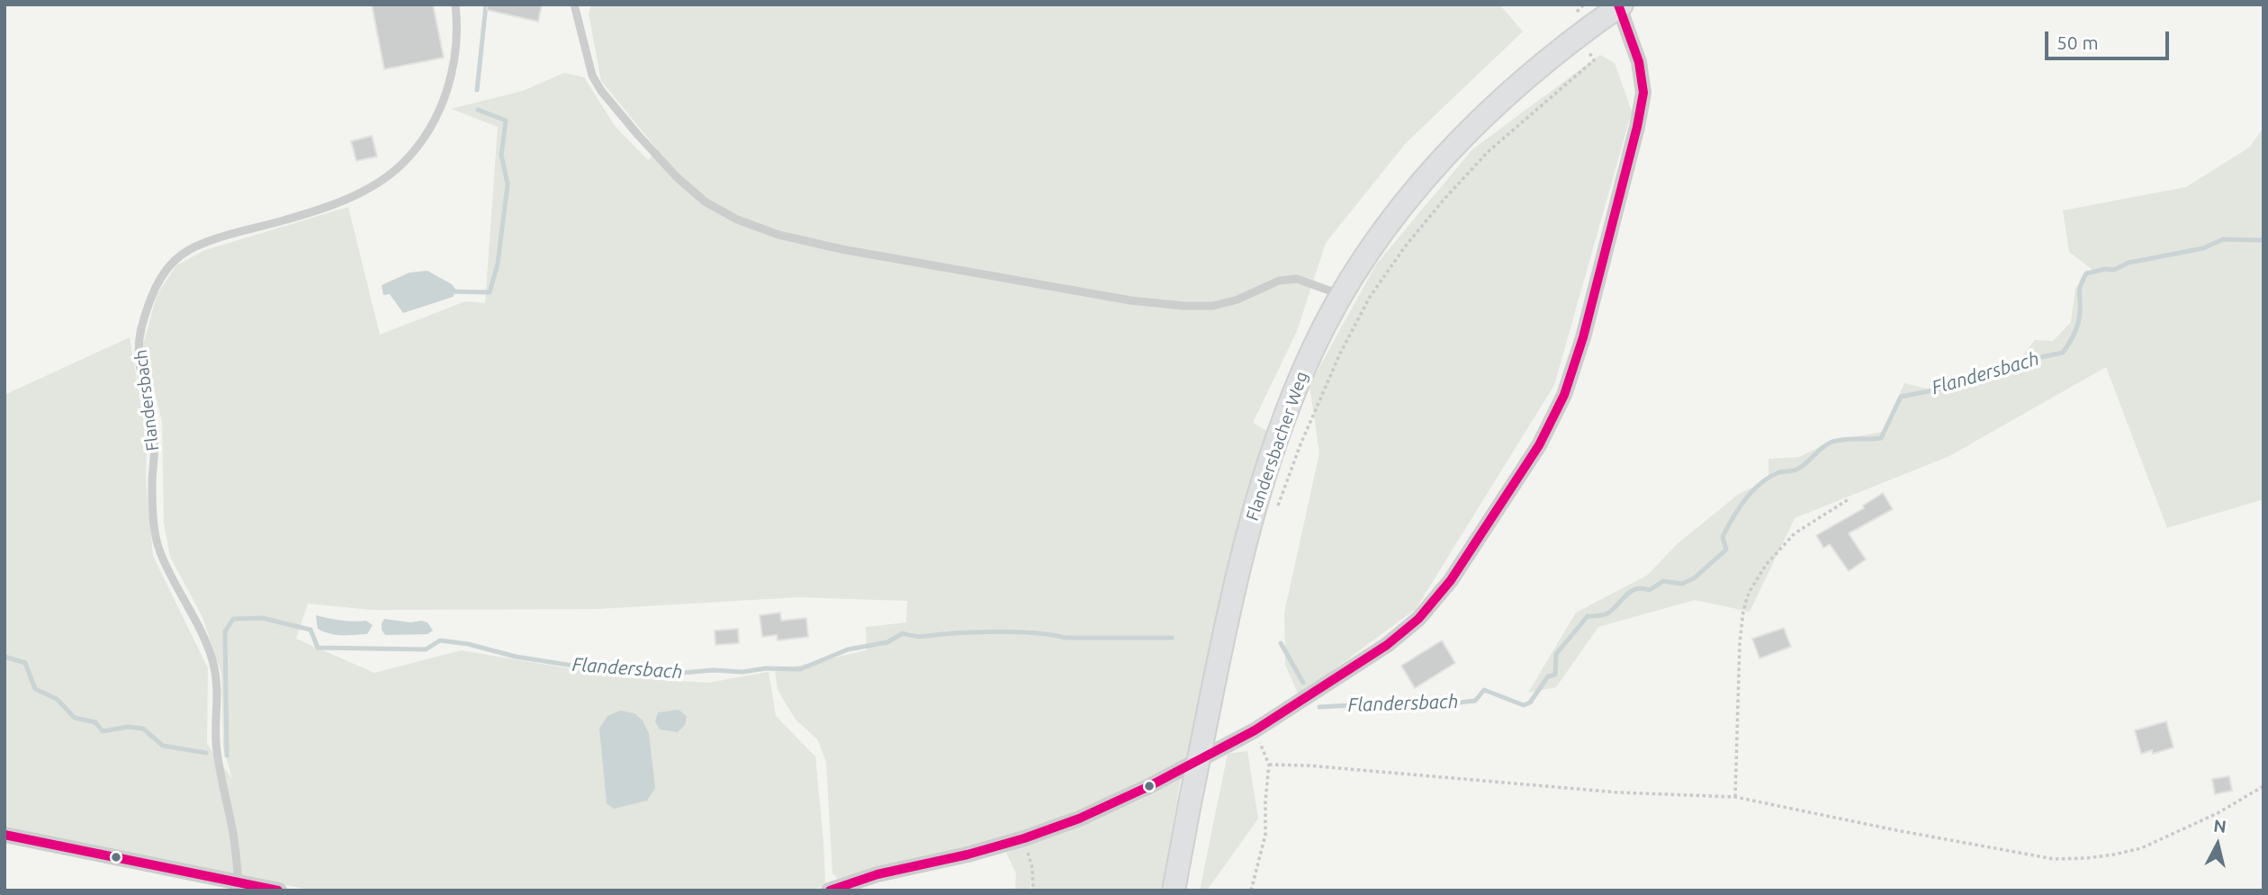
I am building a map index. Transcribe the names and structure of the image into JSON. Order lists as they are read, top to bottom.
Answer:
{
  "streets": {
    "main road": ["Flandersbacher Weg"],
    "lane": ["Flandersbach"]
  },
  "water": ["Flandersbach"],
  "scale_bar": "50 m",
  "north": "top"
}
